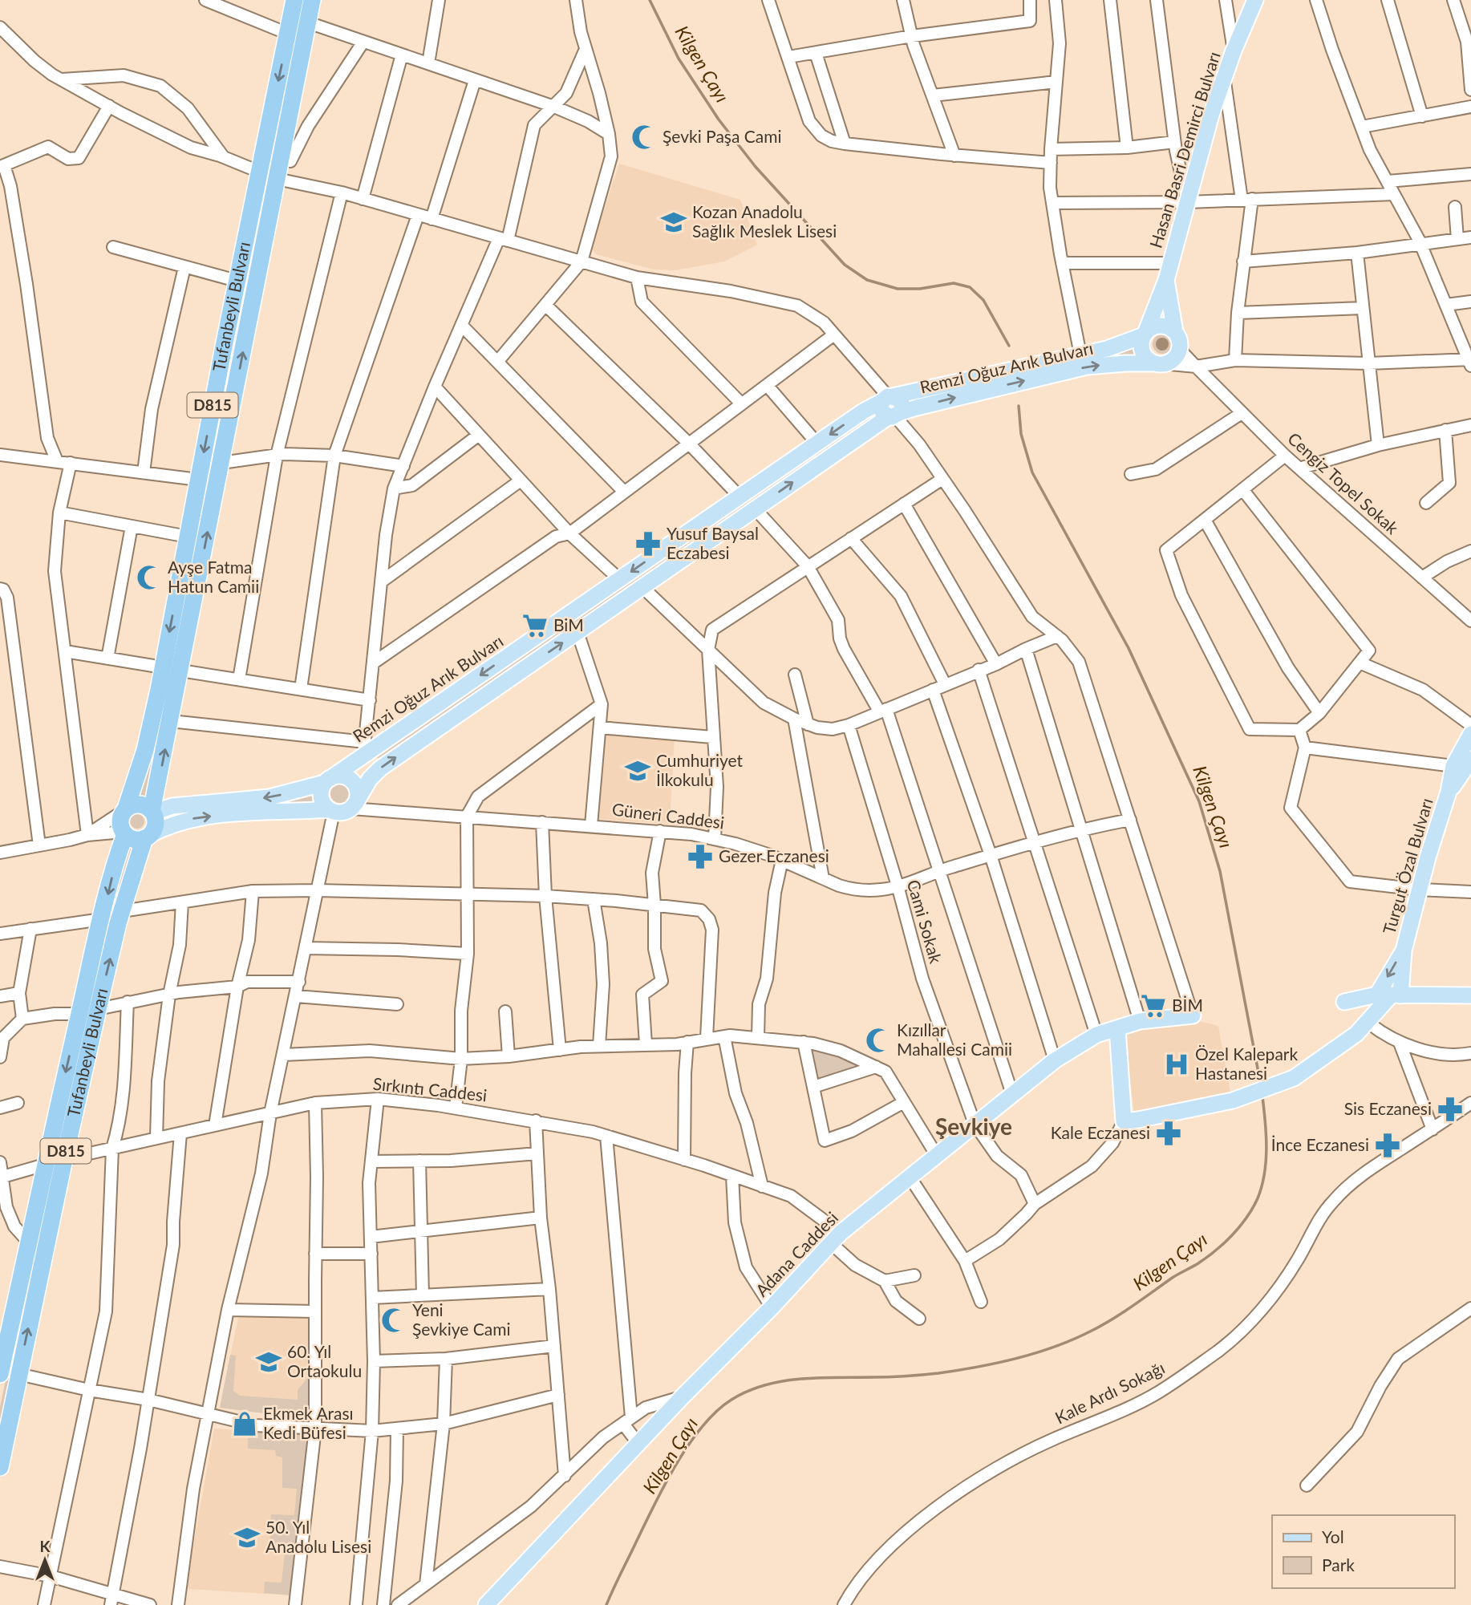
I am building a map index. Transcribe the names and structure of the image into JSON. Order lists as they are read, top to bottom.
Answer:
{
  "streets": {
    "highway": ["Tufanbeyli Bulvarı", "D815"],
    "main road": [
      "Hasan Basri Demirci Bulvarı",
      "Remzi Oğuz Arık Bulvarı",
      "Güneri Caddesi",
      "Turgut Özal Bulvarı",
      "Adana Caddesi"
    ],
    "street": [
      "Cengiz Topel Sokak",
      "Cami Sokak",
      "Sırkıntı Caddesi",
      "Kale Ardı Sokağı"
    ]
  },
  "crossings": [
    ["Hasan Basri Demirci Bulvarı", "Remzi Oğuz Arık Bulvarı"],
    ["Hasan Basri Demirci Bulvarı", "Cengiz Topel Sokak"],
    ["Tufanbeyli Bulvarı", "Güneri Caddesi"],
    ["Tufanbeyli Bulvarı", "Sırkıntı Caddesi"],
    ["Remzi Oğuz Arık Bulvarı", "Cengiz Topel Sokak"],
    ["Remzi Oğuz Arık Bulvarı", "Güneri Caddesi"],
    ["Güneri Caddesi", "Cami Sokak"],
    ["Cami Sokak", "Adana Caddesi"],
    ["Sırkıntı Caddesi", "Adana Caddesi"]
  ],
  "districts": ["Şevkiye"],
  "water": ["Kilgen Çayı"],
  "places": {
    "mosque": [
      "Şevki Paşa Cami",
      "Ayşe Fatma Hatun Camii",
      "Kızıllar Mahallesi Camii",
      "Yeni Şevkiye Cami"
    ],
    "school or university": [
      "Kozan Anadolu Sağlık Meslek Lisesi",
      "Cumhuriyet İlkokulu",
      "60. Yıl Ortaokulu",
      "50. Yıl Anadolu Lisesi"
    ],
    "pharmacy": [
      "Yusuf Baysal Eczabesi",
      "Gezer Eczanesi",
      "Sis Eczanesi",
      "Kale Eczanesi",
      "İnce Eczanesi"
    ],
    "supermarket": ["BiM", "BİM"],
    "hospital": ["Özel Kalepark Hastanesi"],
    "shop": ["Ekmek Arası Kedi Büfesi"]
  },
  "legend": ["Yol", "Park"],
  "north": "top"
}
